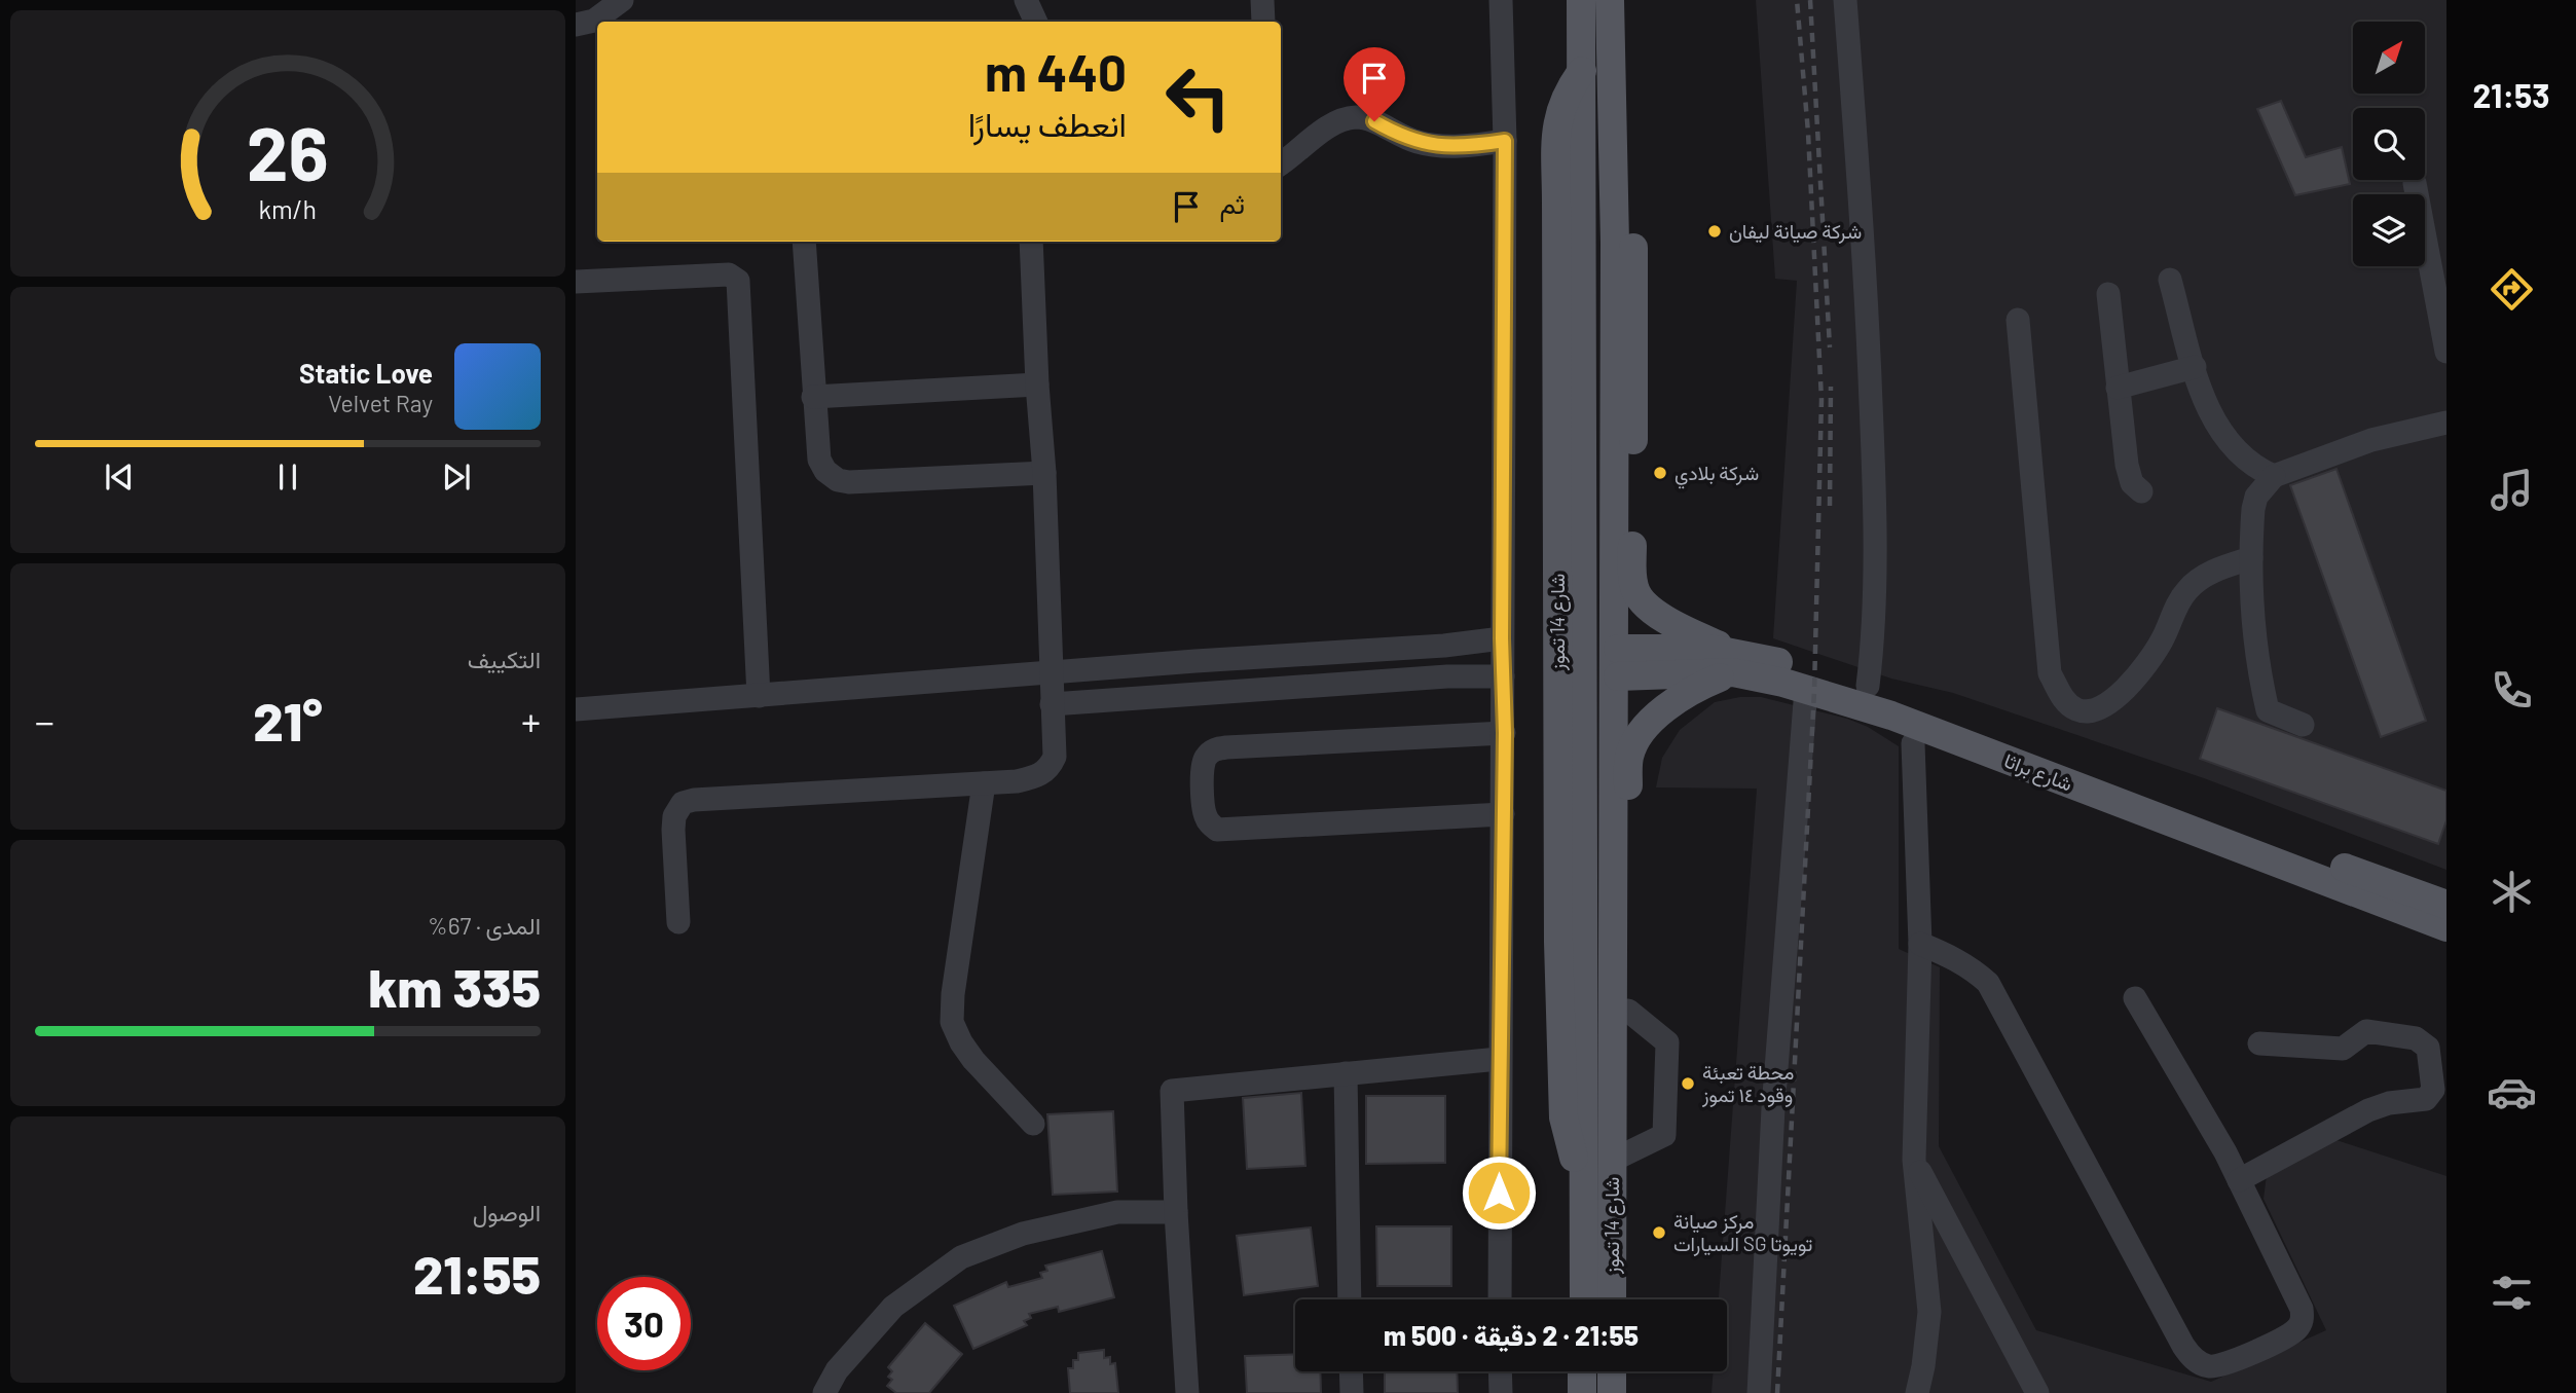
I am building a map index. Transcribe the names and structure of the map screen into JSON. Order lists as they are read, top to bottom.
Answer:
{
  "streets": {
    "main road": ["شارع 14 تموز", "شارع براثا"]
  },
  "places": [
    "شركة صيانة ليفان",
    "شركة بلادي",
    "محطة تعبئة وقود ١٤ تموز",
    "مركز صيانة السيارات SG تويوتا"
  ],
  "north": "top right",
  "page": {
    "tabs": "21:53",
    "turn": ["440 m", "انعطف يسارًا"],
    "then": "ثم",
    "song": ["Static Love", "Velvet Ray"],
    "tile": [
      "التكييف",
      ["المدى · 67%", "335 km"],
      ["الوصول", "21:55"]
    ],
    "heat": ["−", "21°", "+"],
    "limit": "30",
    "trip": "21:55 · 2 دقيقة · 500 m",
    "gauge": ["26", "km/h"]
  }
}
